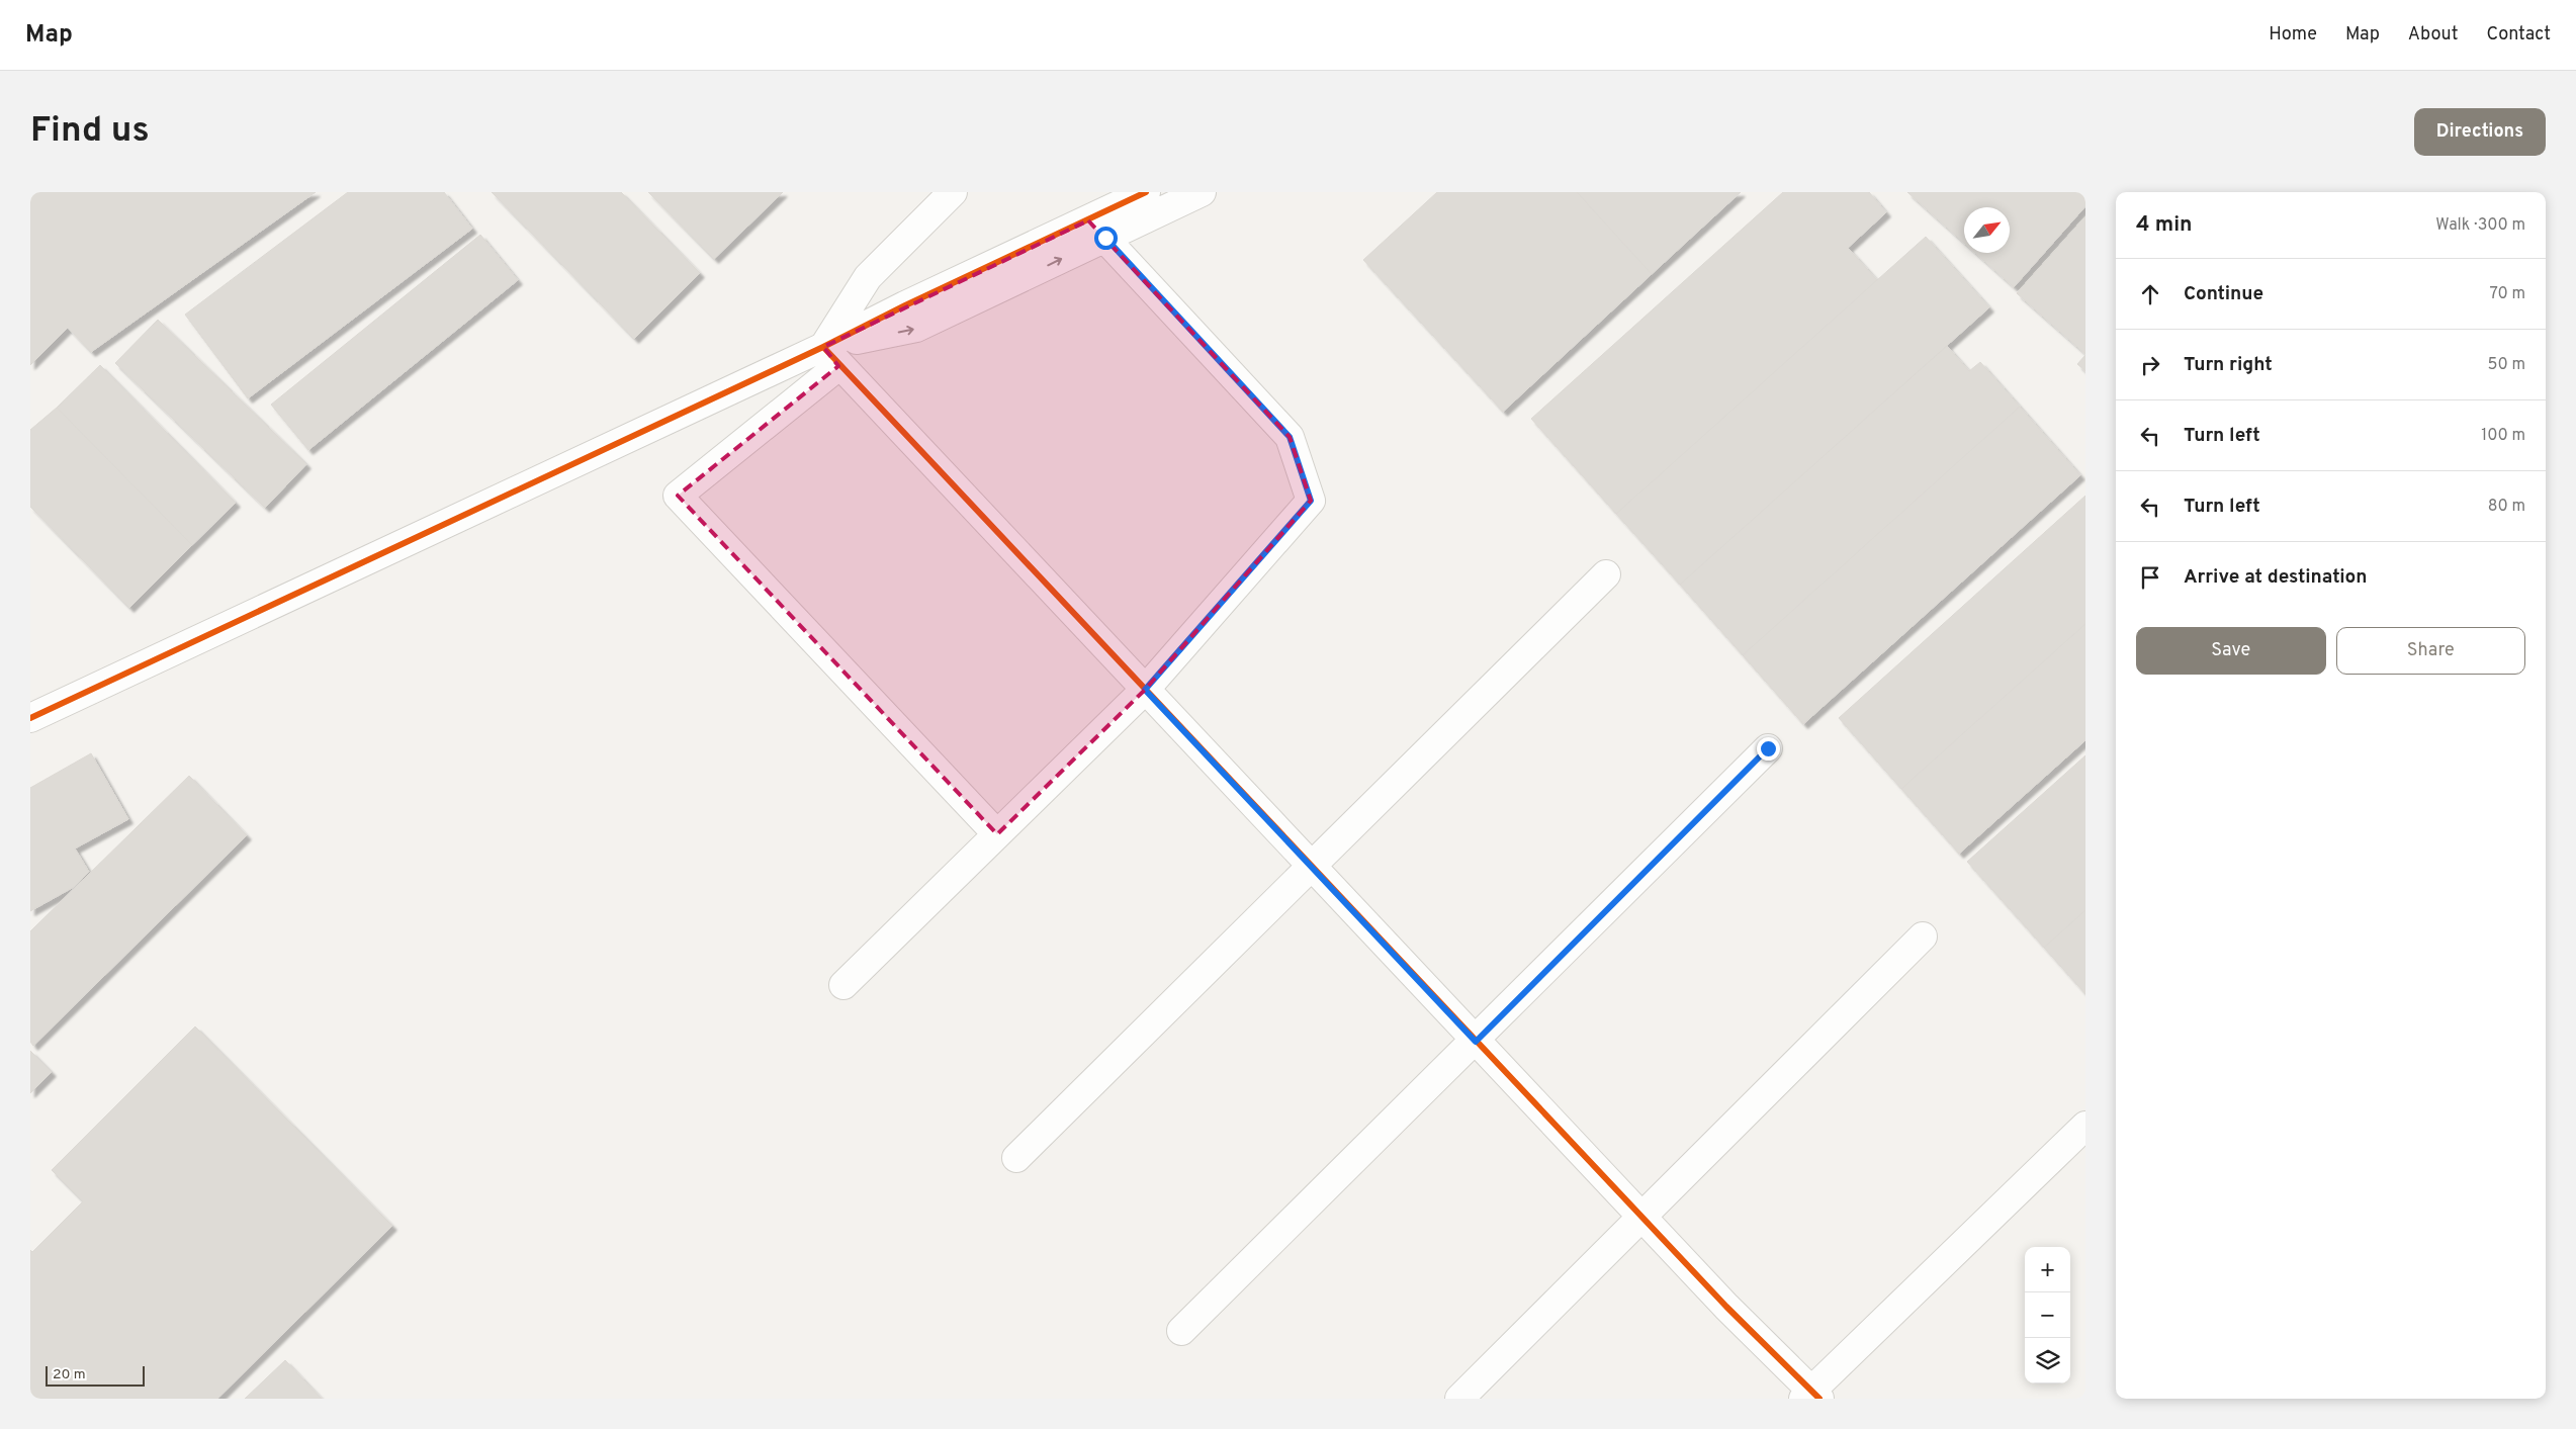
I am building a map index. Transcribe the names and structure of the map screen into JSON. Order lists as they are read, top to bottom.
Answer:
{
  "scale_bar": "20 m",
  "north": "top right",
  "page": {
    "header": "Map",
    "nav": [
      "Home",
      "Map",
      "About",
      "Contact"
    ],
    "buttons": [
      "Directions",
      ["Save", "Share"]
    ],
    "title": "Find us",
    "heading": ["4 min", "Walk · 300 m"],
    "list": [
      ["Continue", "70 m"],
      ["Turn right", "50 m"],
      ["Turn left", "100 m"],
      ["Turn left", "80 m"],
      "Arrive at destination"
    ],
    "map_buttons": ["+", "−"],
    "scale": "20 m"
  }
}
